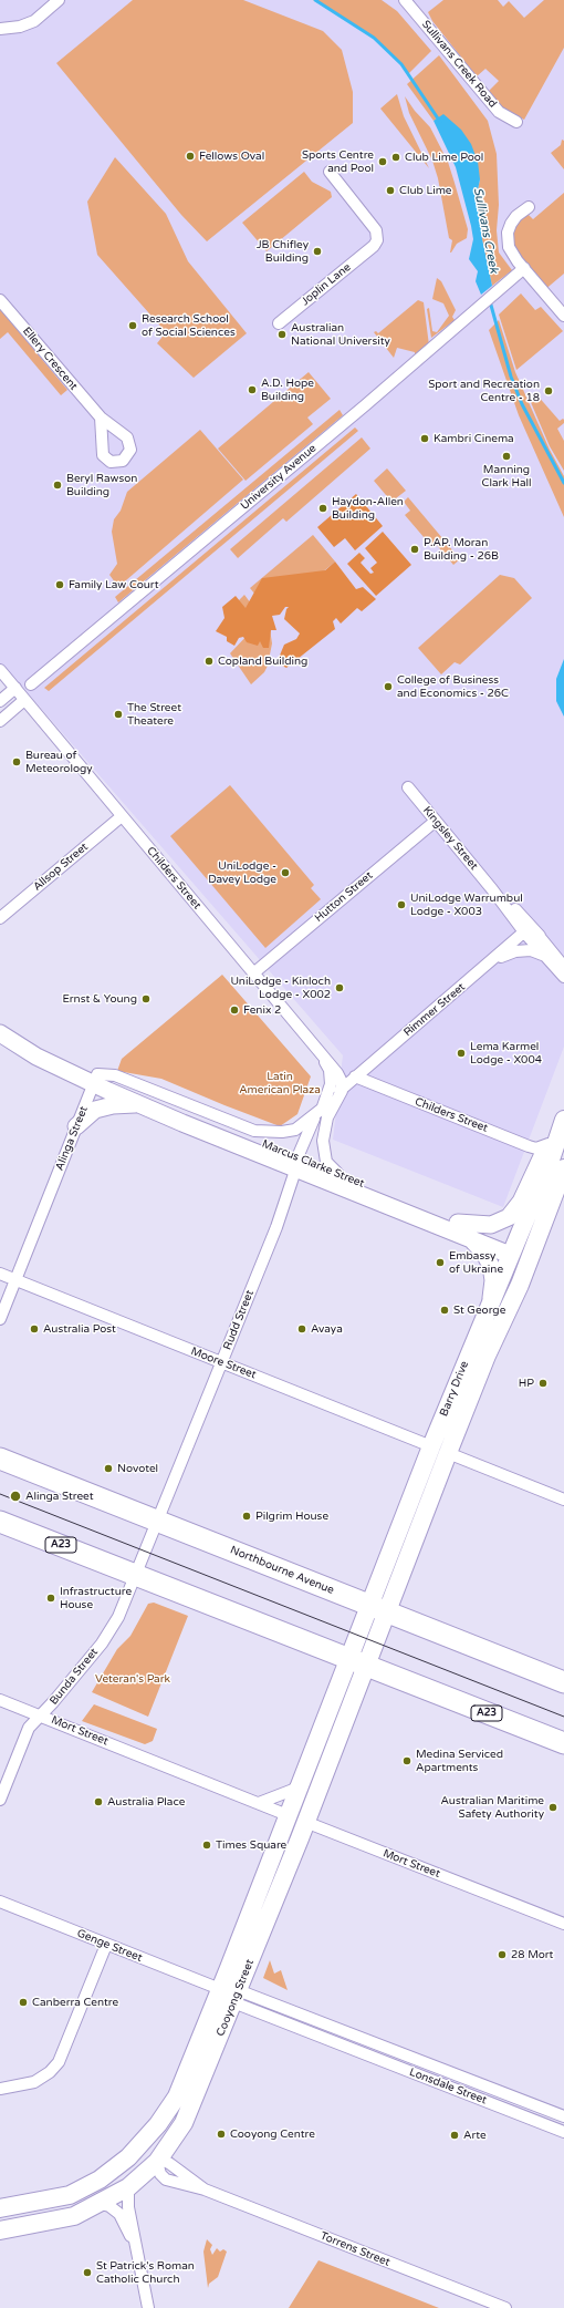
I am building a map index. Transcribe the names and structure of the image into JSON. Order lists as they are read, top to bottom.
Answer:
{
  "streets": {
    "highway": ["A23", "Northbourne Avenue"],
    "main road": [
      "Marcus Clarke Street",
      "Barry Drive",
      "Mort Street",
      "Cooyong Street",
      "Lonsdale Street"
    ],
    "street": [
      "Sullivans Creek Road",
      "Joplin Lane",
      "Ellery Crescent",
      "University Avenue",
      "Kingsley Street",
      "Allsop Street",
      "Childers Street",
      "Hutton Street",
      "Rimmer Street",
      "Alinga Street",
      "Rudd Street",
      "Moore Street",
      "Bunda Street",
      "Genge Street",
      "Torrens Street"
    ]
  },
  "crossings": [
    ["Kingsley Street", "Hutton Street"],
    ["Kingsley Street", "Rimmer Street"],
    ["Allsop Street", "Childers Street"],
    ["Childers Street", "Hutton Street"],
    ["Childers Street", "Rimmer Street"],
    ["Rimmer Street", "Marcus Clarke Street"],
    ["Rimmer Street", "Rudd Street"],
    ["Alinga Street", "Marcus Clarke Street"],
    ["Alinga Street", "Moore Street"],
    ["Marcus Clarke Street", "Rudd Street"],
    ["Marcus Clarke Street", "Barry Drive"],
    ["Rudd Street", "Moore Street"],
    ["Rudd Street", "A23"],
    ["Rudd Street", "Northbourne Avenue"],
    ["Rudd Street", "Bunda Street"],
    ["Moore Street", "Barry Drive"],
    ["Barry Drive", "A23"],
    ["Barry Drive", "Northbourne Avenue"],
    ["Barry Drive", "Cooyong Street"],
    ["A23", "Bunda Street"],
    ["A23", "Cooyong Street"],
    ["Bunda Street", "Mort Street"],
    ["Mort Street", "Cooyong Street"],
    ["Genge Street", "Cooyong Street"],
    ["Genge Street", "Lonsdale Street"],
    ["Cooyong Street", "Lonsdale Street"],
    ["Cooyong Street", "Torrens Street"]
  ],
  "water": ["Sullivans Creek"],
  "parks": ["Latin American Plaza", "Veteran's Park"],
  "places": [
    "Fellows Oval",
    "Club Lime Pool",
    "Sports Centre and Pool",
    "Club Lime",
    "JB Chifley Building",
    "Research School of Social Sciences",
    "Australian National University",
    "A.D. Hope Building",
    "Sport and Recreation Centre - 18",
    "Kambri Cinema",
    "Manning Clark Hall",
    "Beryl Rawson Building",
    "Haydon-Allen Building",
    "P.AP. Moran Building - 26B",
    "Family Law Court",
    "Copland Building",
    "College of Business and Economics - 26C",
    "The Street Theatere",
    "Bureau of Meteorology",
    "UniLodge - Davey Lodge",
    "UniLodge Warrumbul Lodge - X003",
    "UniLodge - Kinloch Lodge - X002",
    "Ernst & Young",
    "Fenix 2",
    "Lema Karmel Lodge - X004",
    "Embassy of Ukraine",
    "St George",
    "Australia Post",
    "Avaya",
    "HP",
    "Novotel",
    "Alinga Street",
    "Pilgrim House",
    "Infrastructure House",
    "Medina Serviced Apartments",
    "Australia Place",
    "Australian Maritime Safety Authority",
    "Times Square",
    "28 Mort",
    "Canberra Centre",
    "Cooyong Centre",
    "Arte",
    "St Patrick's Roman Catholic Church"
  ]
}
